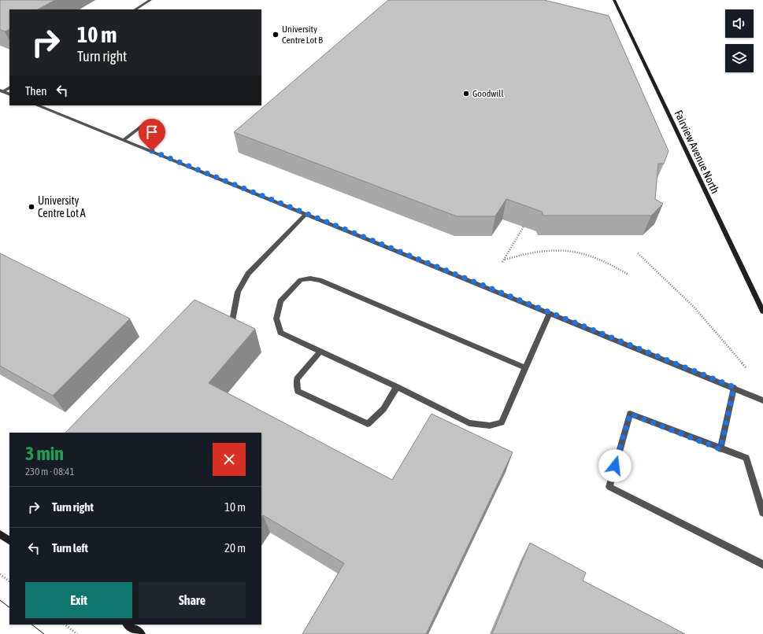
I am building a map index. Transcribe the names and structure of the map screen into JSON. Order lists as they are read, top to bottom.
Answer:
{
  "streets": {
    "street": ["Fairview Avenue North"]
  },
  "places": ["University Centre Lot B", "Goodwill", "University Centre Lot A"],
  "page": {
    "turn": ["10 m", "Turn right"],
    "then": "Then",
    "heading": ["3 min", "230 m · 08:41"],
    "list": [
      {
        "name": "Turn right",
        "value": "10 m"
      },
      {
        "name": "Turn left",
        "value": "20 m"
      }
    ],
    "buttons": ["Exit", "Share"]
  }
}
